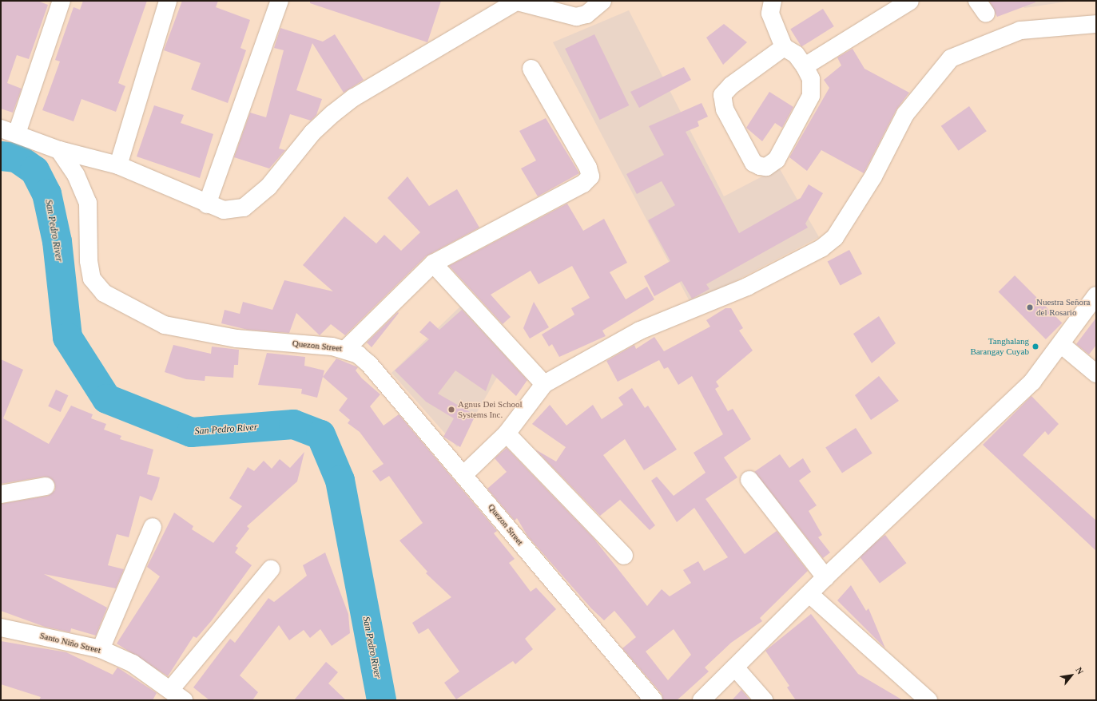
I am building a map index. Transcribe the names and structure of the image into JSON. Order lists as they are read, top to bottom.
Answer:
{
  "streets": {
    "street": ["Quezon Street", "Santo Niño Street"]
  },
  "water": ["San Pedro River"],
  "places": ["Nuestra Señora del Rosario", "Tanghalang Barangay Cuyab", "Agnus Dei School Systems Inc."],
  "north": "top right"
}
